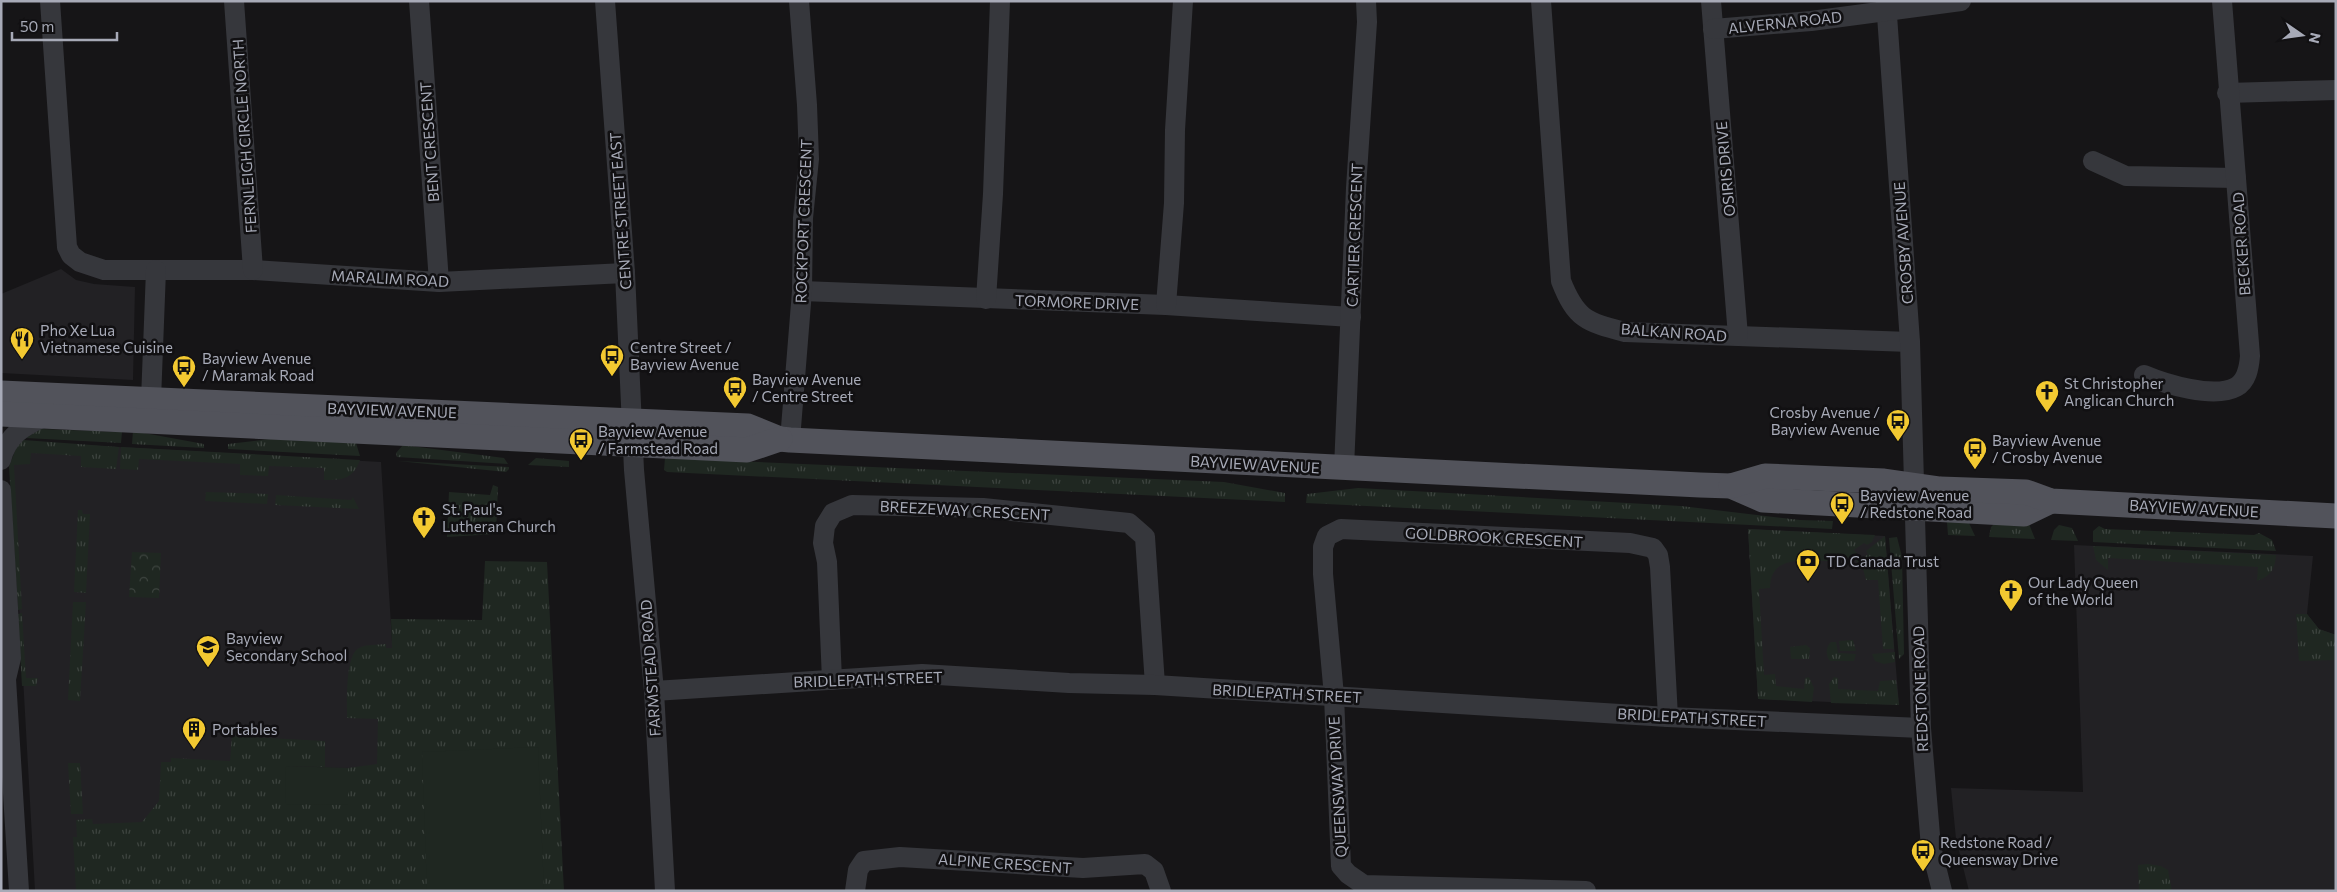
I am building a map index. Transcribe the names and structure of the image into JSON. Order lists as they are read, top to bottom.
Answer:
{
  "streets": {
    "main road": ["BAYVIEW AVENUE"],
    "street": [
      "ALVERNA ROAD",
      "FERNLEIGH CIRCLE NORTH",
      "BENT CRESCENT",
      "OSIRIS DRIVE",
      "CENTRE STREET EAST",
      "ROCKPORT CRESCENT",
      "CARTIER CRESCENT",
      "CROSBY AVENUE",
      "BECKER ROAD",
      "MARALIM ROAD",
      "TORMORE DRIVE",
      "BALKAN ROAD",
      "BREEZEWAY CRESCENT",
      "GOLDBROOK CRESCENT",
      "FARMSTEAD ROAD",
      "BRIDLEPATH STREET",
      "REDSTONE ROAD",
      "QUEENSWAY DRIVE",
      "ALPINE CRESCENT"
    ]
  },
  "crossings": [
    ["ALVERNA ROAD", "OSIRIS DRIVE"],
    ["ALVERNA ROAD", "CROSBY AVENUE"],
    ["FERNLEIGH CIRCLE NORTH", "MARALIM ROAD"],
    ["BENT CRESCENT", "MARALIM ROAD"],
    ["OSIRIS DRIVE", "BALKAN ROAD"],
    ["CENTRE STREET EAST", "MARALIM ROAD"],
    ["CENTRE STREET EAST", "BAYVIEW AVENUE"],
    ["CENTRE STREET EAST", "FARMSTEAD ROAD"],
    ["ROCKPORT CRESCENT", "TORMORE DRIVE"],
    ["ROCKPORT CRESCENT", "BAYVIEW AVENUE"],
    ["CARTIER CRESCENT", "TORMORE DRIVE"],
    ["CARTIER CRESCENT", "BAYVIEW AVENUE"],
    ["CROSBY AVENUE", "BALKAN ROAD"],
    ["CROSBY AVENUE", "BAYVIEW AVENUE"],
    ["CROSBY AVENUE", "REDSTONE ROAD"],
    ["BAYVIEW AVENUE", "FARMSTEAD ROAD"],
    ["BAYVIEW AVENUE", "REDSTONE ROAD"],
    ["BREEZEWAY CRESCENT", "BRIDLEPATH STREET"],
    ["GOLDBROOK CRESCENT", "BRIDLEPATH STREET"],
    ["GOLDBROOK CRESCENT", "QUEENSWAY DRIVE"],
    ["FARMSTEAD ROAD", "BRIDLEPATH STREET"],
    ["BRIDLEPATH STREET", "REDSTONE ROAD"],
    ["BRIDLEPATH STREET", "QUEENSWAY DRIVE"]
  ],
  "places": {
    "restaurant": ["Pho Xe Lua Vietnamese Cuisine"],
    "bus stop": [
      "Centre Street / Bayview Avenue",
      "Bayview Avenue / Maramak Road",
      "Bayview Avenue / Centre Street",
      "Crosby Avenue / Bayview Avenue",
      "Bayview Avenue / Farmstead Road",
      "Bayview Avenue / Crosby Avenue",
      "Bayview Avenue / Redstone Road",
      "Redstone Road / Queensway Drive"
    ],
    "church": ["St Christopher Anglican Church", "St. Paul's Lutheran Church", "Our Lady Queen of the World"],
    "bank": ["TD Canada Trust"],
    "school or university": ["Bayview Secondary School"],
    "building": ["Portables"]
  },
  "scale_bar": "50 m",
  "north": "right"
}
